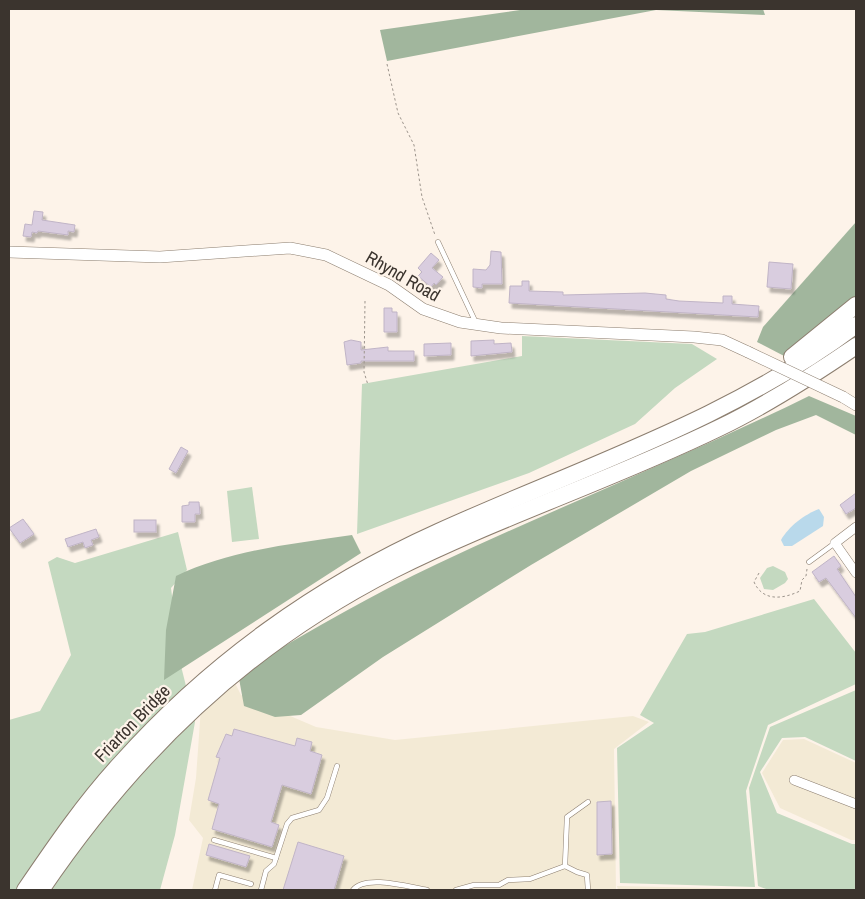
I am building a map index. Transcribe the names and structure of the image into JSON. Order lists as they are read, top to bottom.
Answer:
{
  "streets": {
    "highway": ["Friarton Bridge"],
    "street": ["Rhynd Road"]
  }
}
